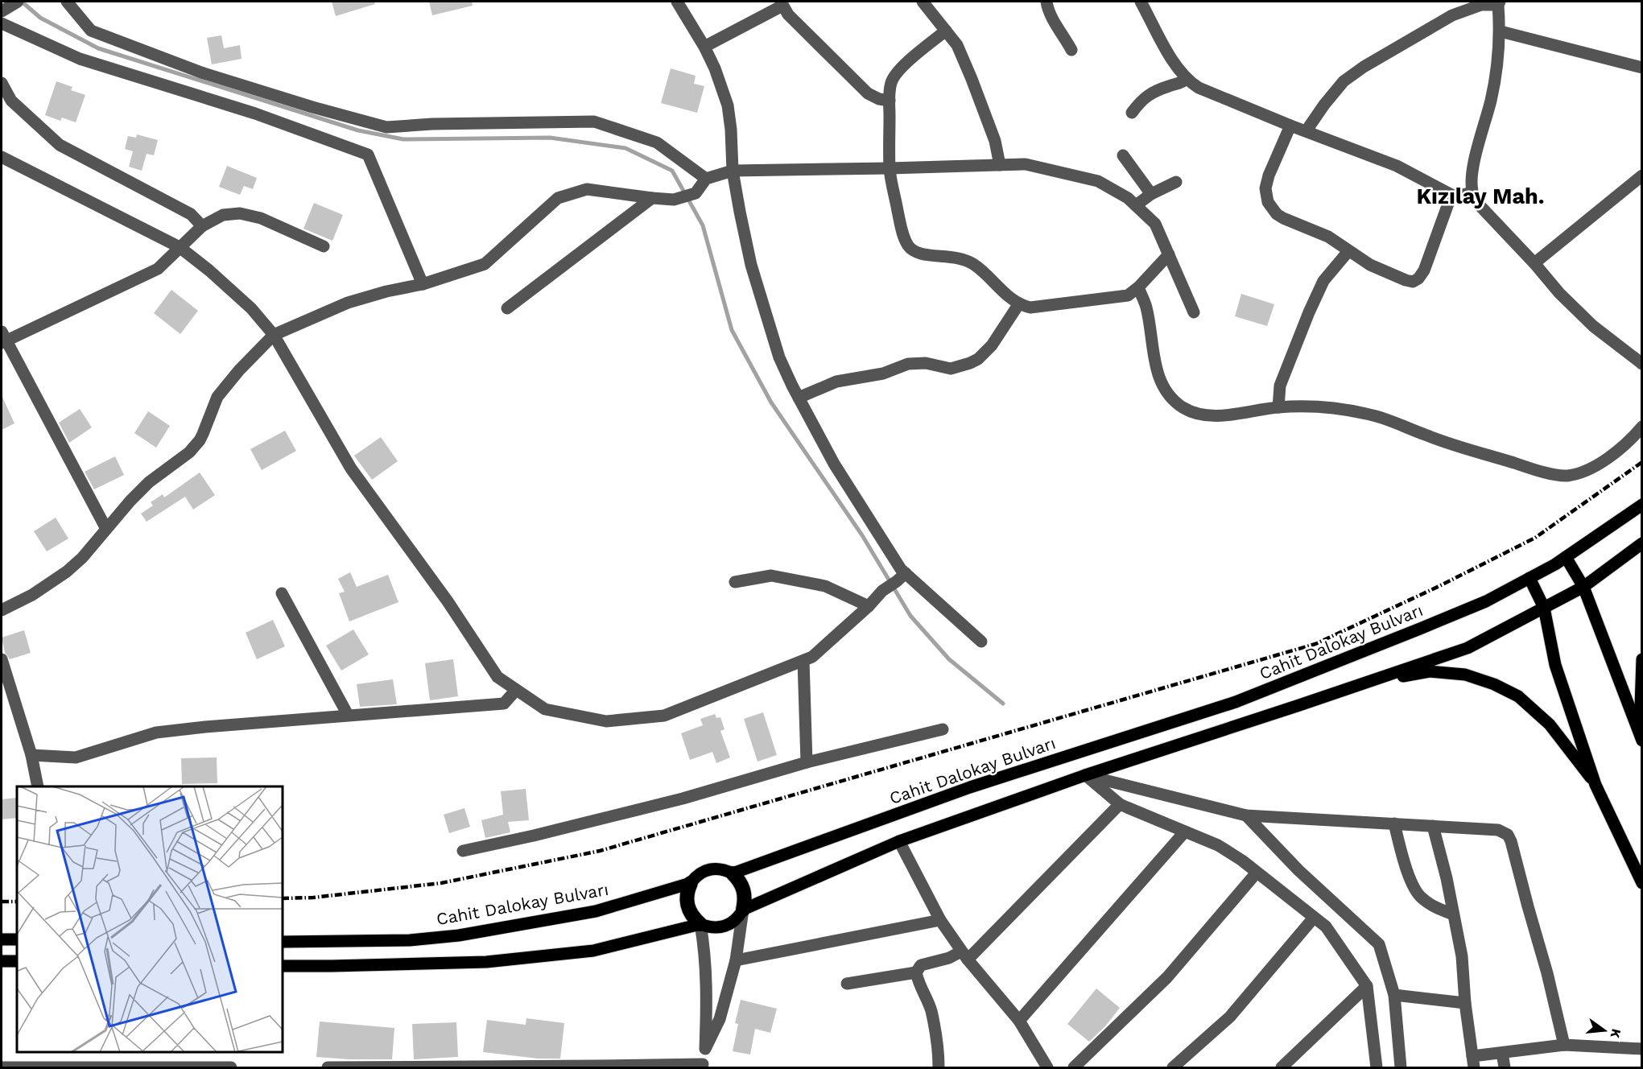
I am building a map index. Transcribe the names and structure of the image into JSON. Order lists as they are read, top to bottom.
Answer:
{
  "streets": {
    "main road": ["Cahit Dalokay Bulvarı"]
  },
  "districts": ["Kızılay Mah."],
  "north": "right"
}
